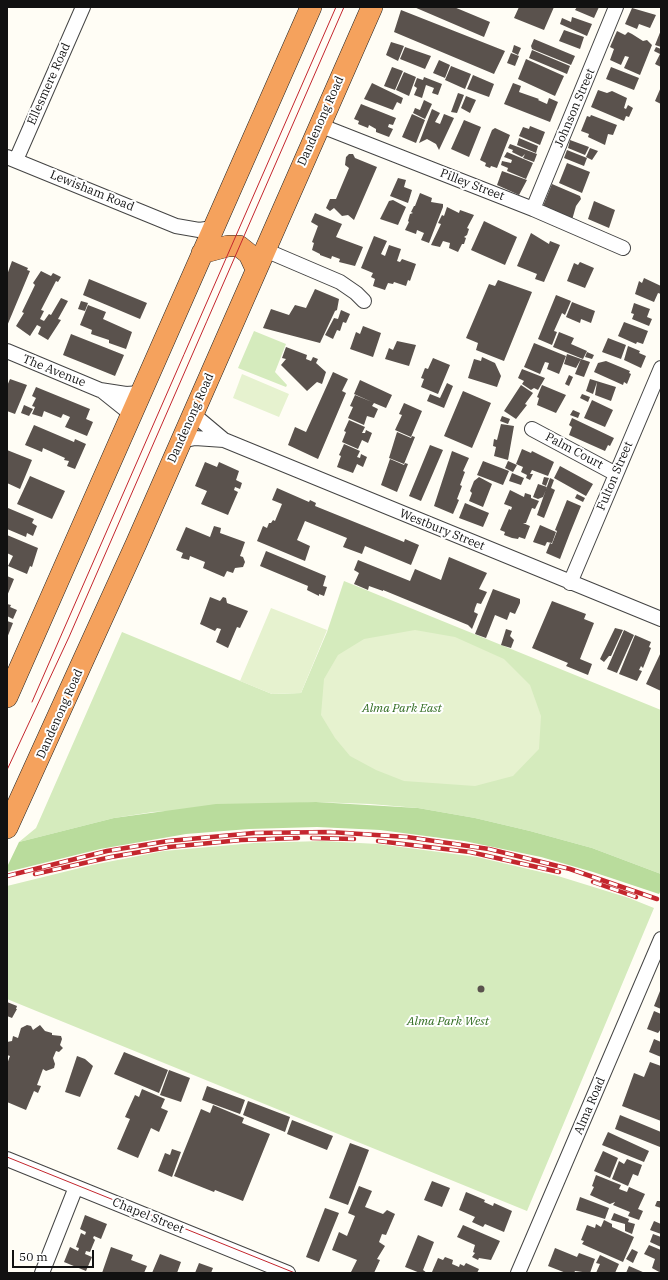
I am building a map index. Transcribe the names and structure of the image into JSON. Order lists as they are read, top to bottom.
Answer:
{
  "streets": {
    "highway": ["Dandenong Road"],
    "street": [
      "Ellesmere Road",
      "Johnson Street",
      "Pilley Street",
      "Lewisham Road",
      "The Avenue",
      "Palm Court",
      "Fulton Street",
      "Westbury Street",
      "Alma Road",
      "Chapel Street"
    ]
  },
  "crossings": [
    ["Ellesmere Road", "Lewisham Road"],
    ["Johnson Street", "Pilley Street"],
    ["Dandenong Road", "Pilley Street"],
    ["Dandenong Road", "Westbury Street"],
    ["Palm Court", "Fulton Street"],
    ["Fulton Street", "Westbury Street"]
  ],
  "parks": ["Alma Park East", "Alma Park West"],
  "scale_bar": "50 m"
}
